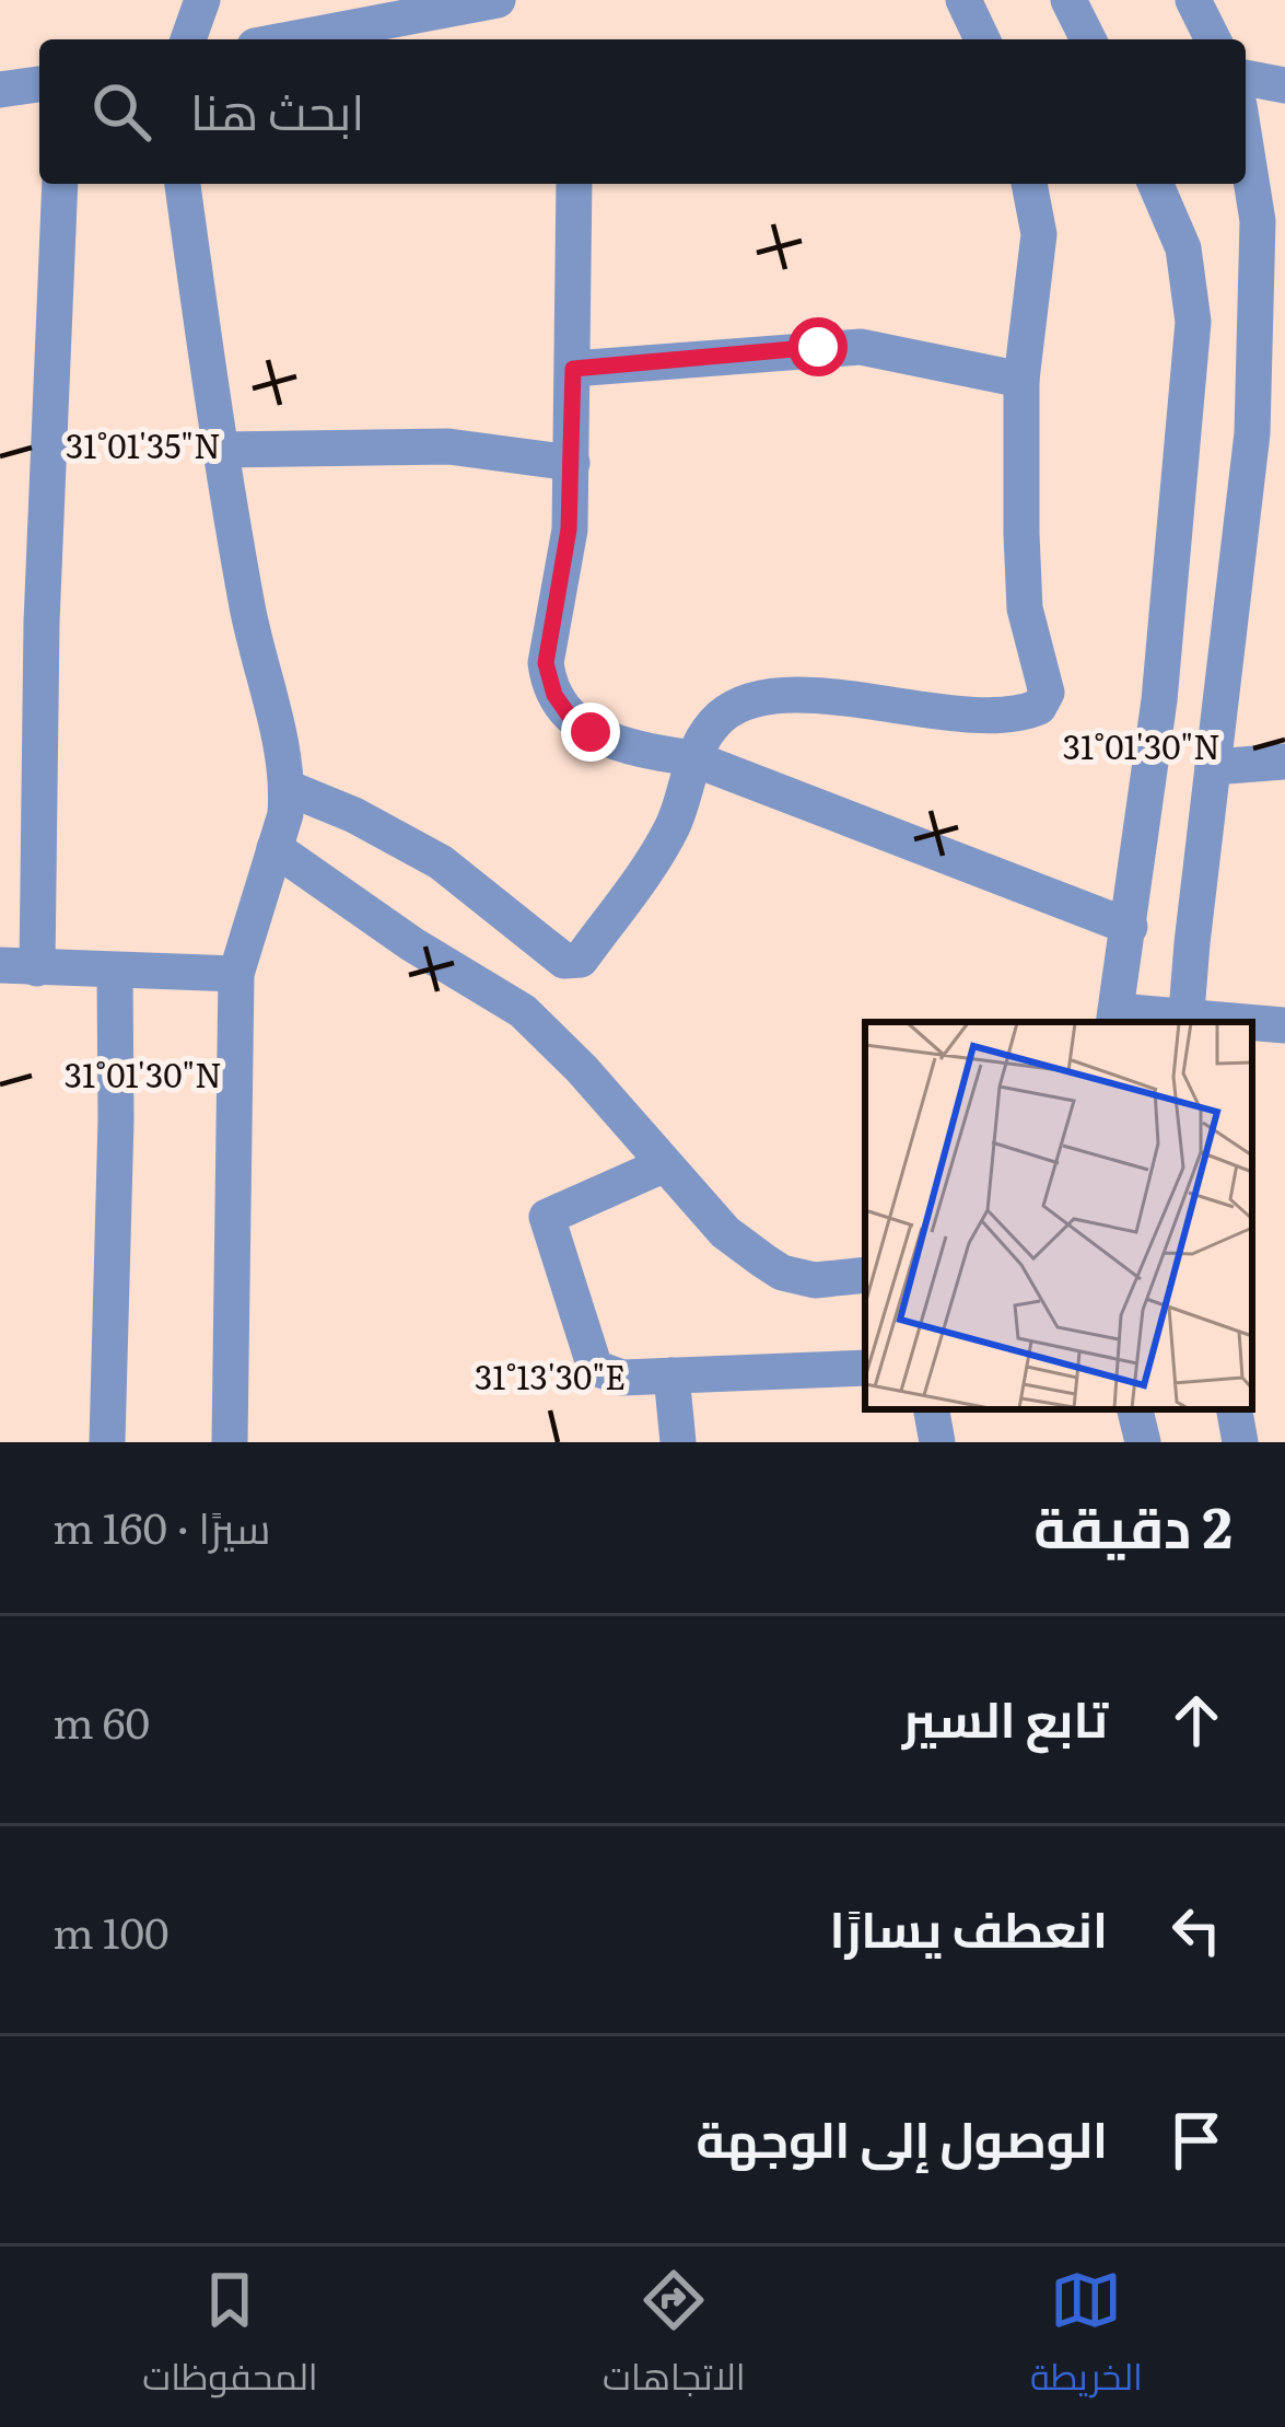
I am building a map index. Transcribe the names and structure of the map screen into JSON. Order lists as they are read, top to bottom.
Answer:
{
  "page": {
    "search": "ابحث هنا",
    "heading": ["2 دقيقة", "سيرًا · 160 m"],
    "list": [
      ["تابع السير", "60 m"],
      ["انعطف يسارًا", "100 m"],
      "الوصول إلى الوجهة"
    ],
    "nav": ["الخريطة", "الاتجاهات", "المحفوظات"]
  },
  "coordinates": ["31°01'35\"N", "31°01'30\"N", "31°13'30\"E"]
}
